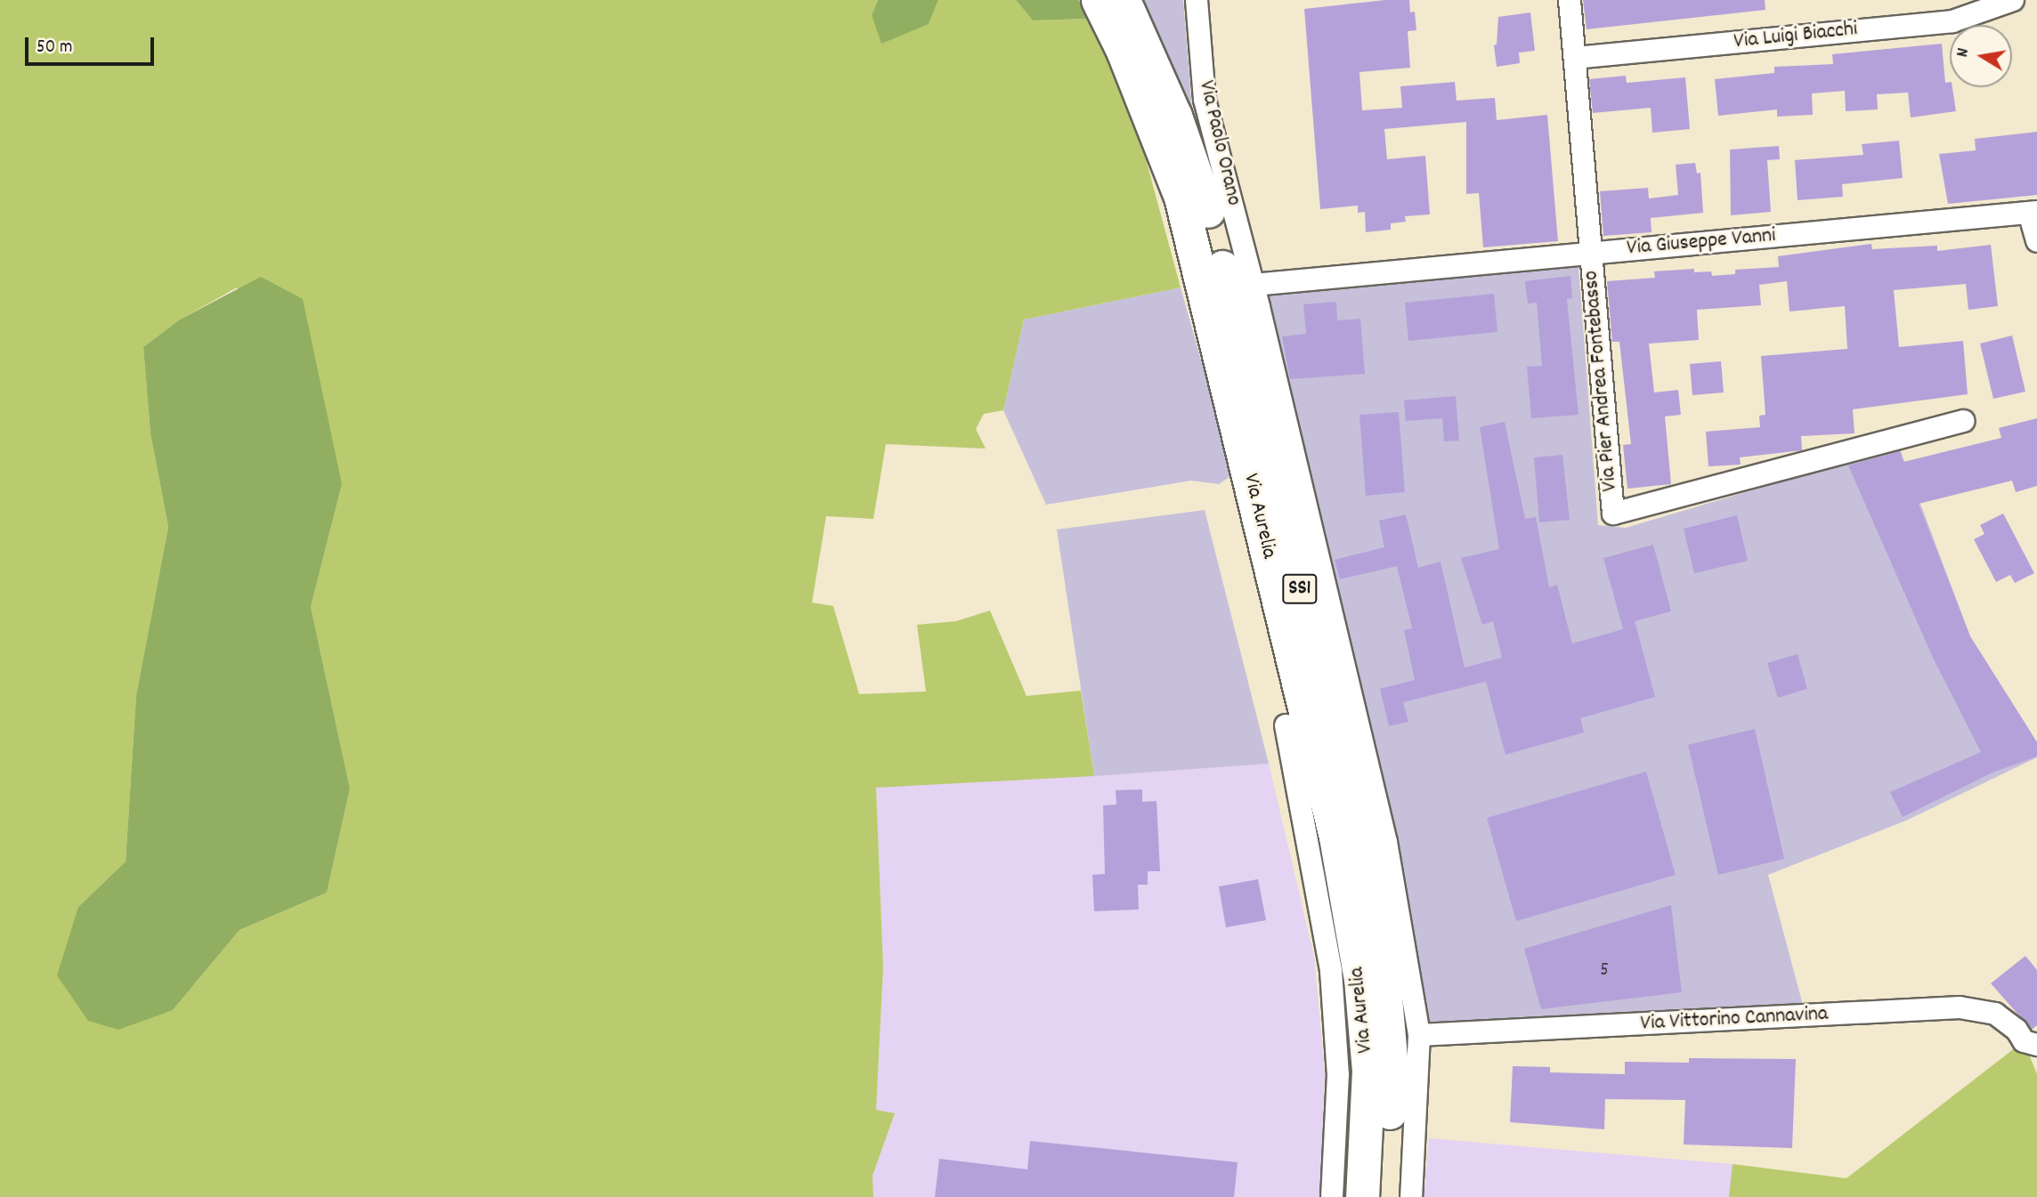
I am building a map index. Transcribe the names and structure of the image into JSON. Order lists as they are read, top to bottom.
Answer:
{
  "streets": {
    "highway": ["Via Aurelia", "SS1"],
    "street": [
      "Via Luigi Biacchi",
      "Via Paolo Orano",
      "Via Giuseppe Vanni",
      "Via Pier Andrea Fontebasso",
      "Via Vittorino Cannavina"
    ]
  },
  "crossings": [
    ["Via Luigi Biacchi", "Via Pier Andrea Fontebasso"],
    ["Via Paolo Orano", "Via Giuseppe Vanni"],
    ["Via Giuseppe Vanni", "Via Pier Andrea Fontebasso"]
  ],
  "house_numbers": ["5"],
  "scale_bar": "50 m",
  "north": "left"
}
